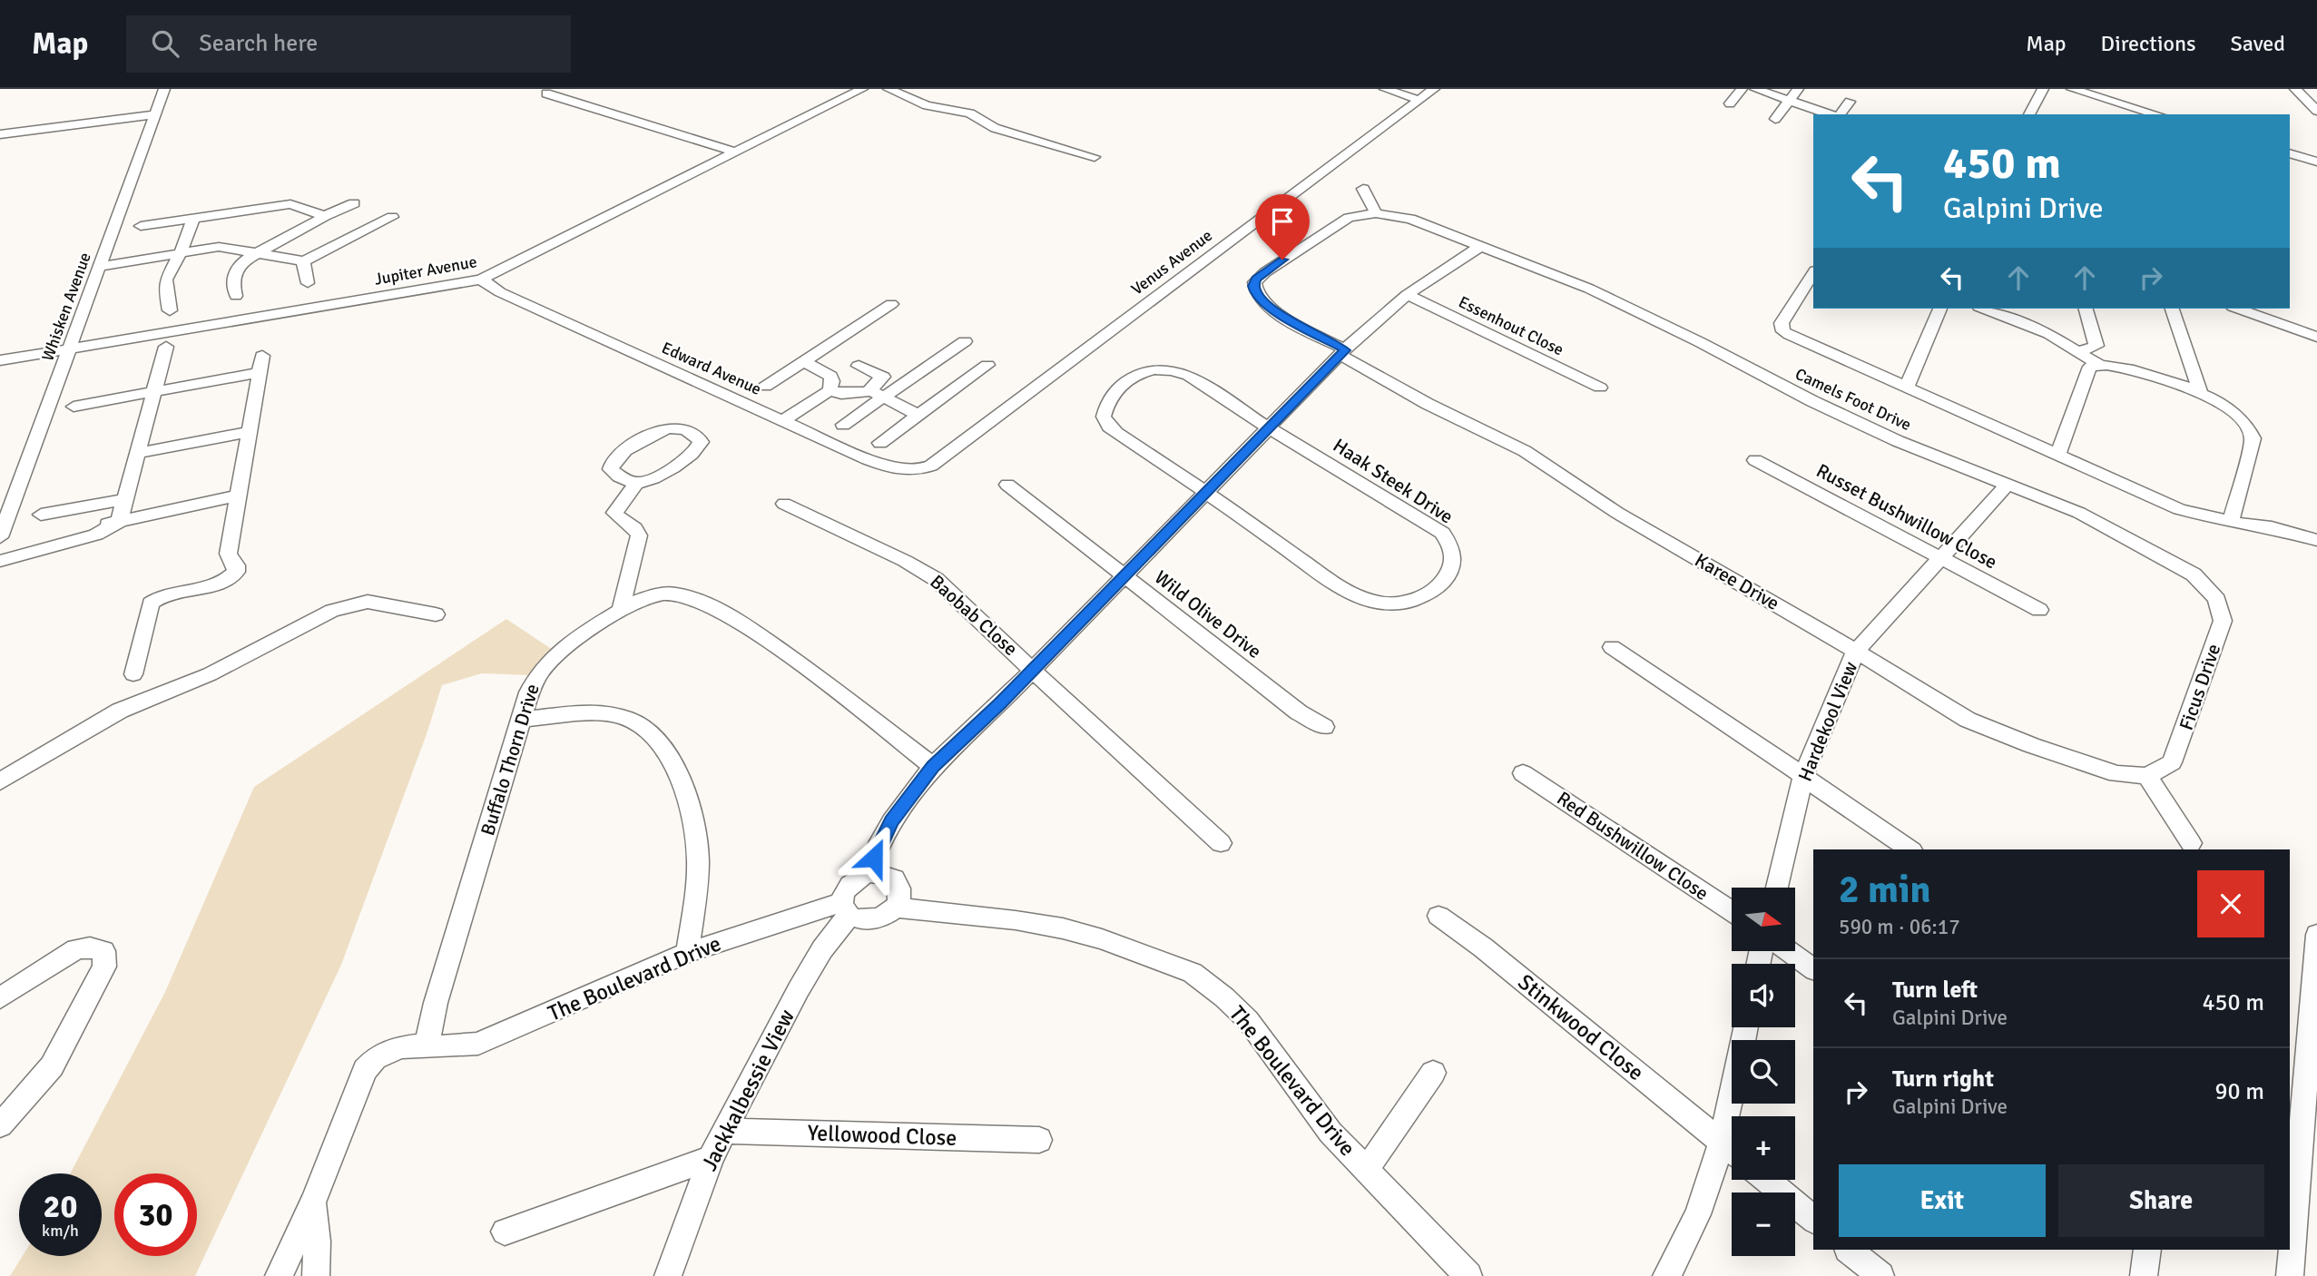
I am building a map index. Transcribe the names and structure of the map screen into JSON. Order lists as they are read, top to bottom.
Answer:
{
  "streets": {
    "street": [
      "Venus Avenue",
      "Jupiter Avenue",
      "Whisken Avenue",
      "Essenhout Close",
      "Edward Avenue",
      "Camels Foot Drive",
      "Haak Steek Drive",
      "Russet Bushwillow Close",
      "Karee Drive",
      "Wild Olive Drive",
      "Baobab Close",
      "Ficus Drive",
      "Hardekool View",
      "Buffalo Thorn Drive",
      "Red Bushwillow Close",
      "The Boulevard Drive",
      "Stinkwood Close",
      "Jackkalbessie View",
      "Yellowood Close"
    ]
  },
  "crossings": [
    ["Venus Avenue", "Edward Avenue"],
    ["Jupiter Avenue", "Whisken Avenue"],
    ["Jupiter Avenue", "Edward Avenue"],
    ["Camels Foot Drive", "Karee Drive"],
    ["Camels Foot Drive", "Ficus Drive"],
    ["Camels Foot Drive", "Hardekool View"],
    ["Russet Bushwillow Close", "Hardekool View"],
    ["Karee Drive", "Ficus Drive"],
    ["Karee Drive", "Hardekool View"],
    ["Buffalo Thorn Drive", "The Boulevard Drive"],
    ["The Boulevard Drive", "Jackkalbessie View"],
    ["Jackkalbessie View", "Yellowood Close"]
  ],
  "north": "right",
  "page": {
    "header": "Map",
    "search": "Search here",
    "nav": ["Map", "Directions", "Saved"],
    "turn": ["450 m", "Galpini Drive"],
    "heading": ["2 min", "590 m · 06:17"],
    "map_buttons": ["+", "−"],
    "list": [
      {
        "name": "Turn left",
        "note": "Galpini Drive",
        "value": "450 m"
      },
      {
        "name": "Turn right",
        "note": "Galpini Drive",
        "value": "90 m"
      }
    ],
    "buttons": ["Exit", "Share"],
    "speed": "20 km/h",
    "limit": "30"
  }
}
